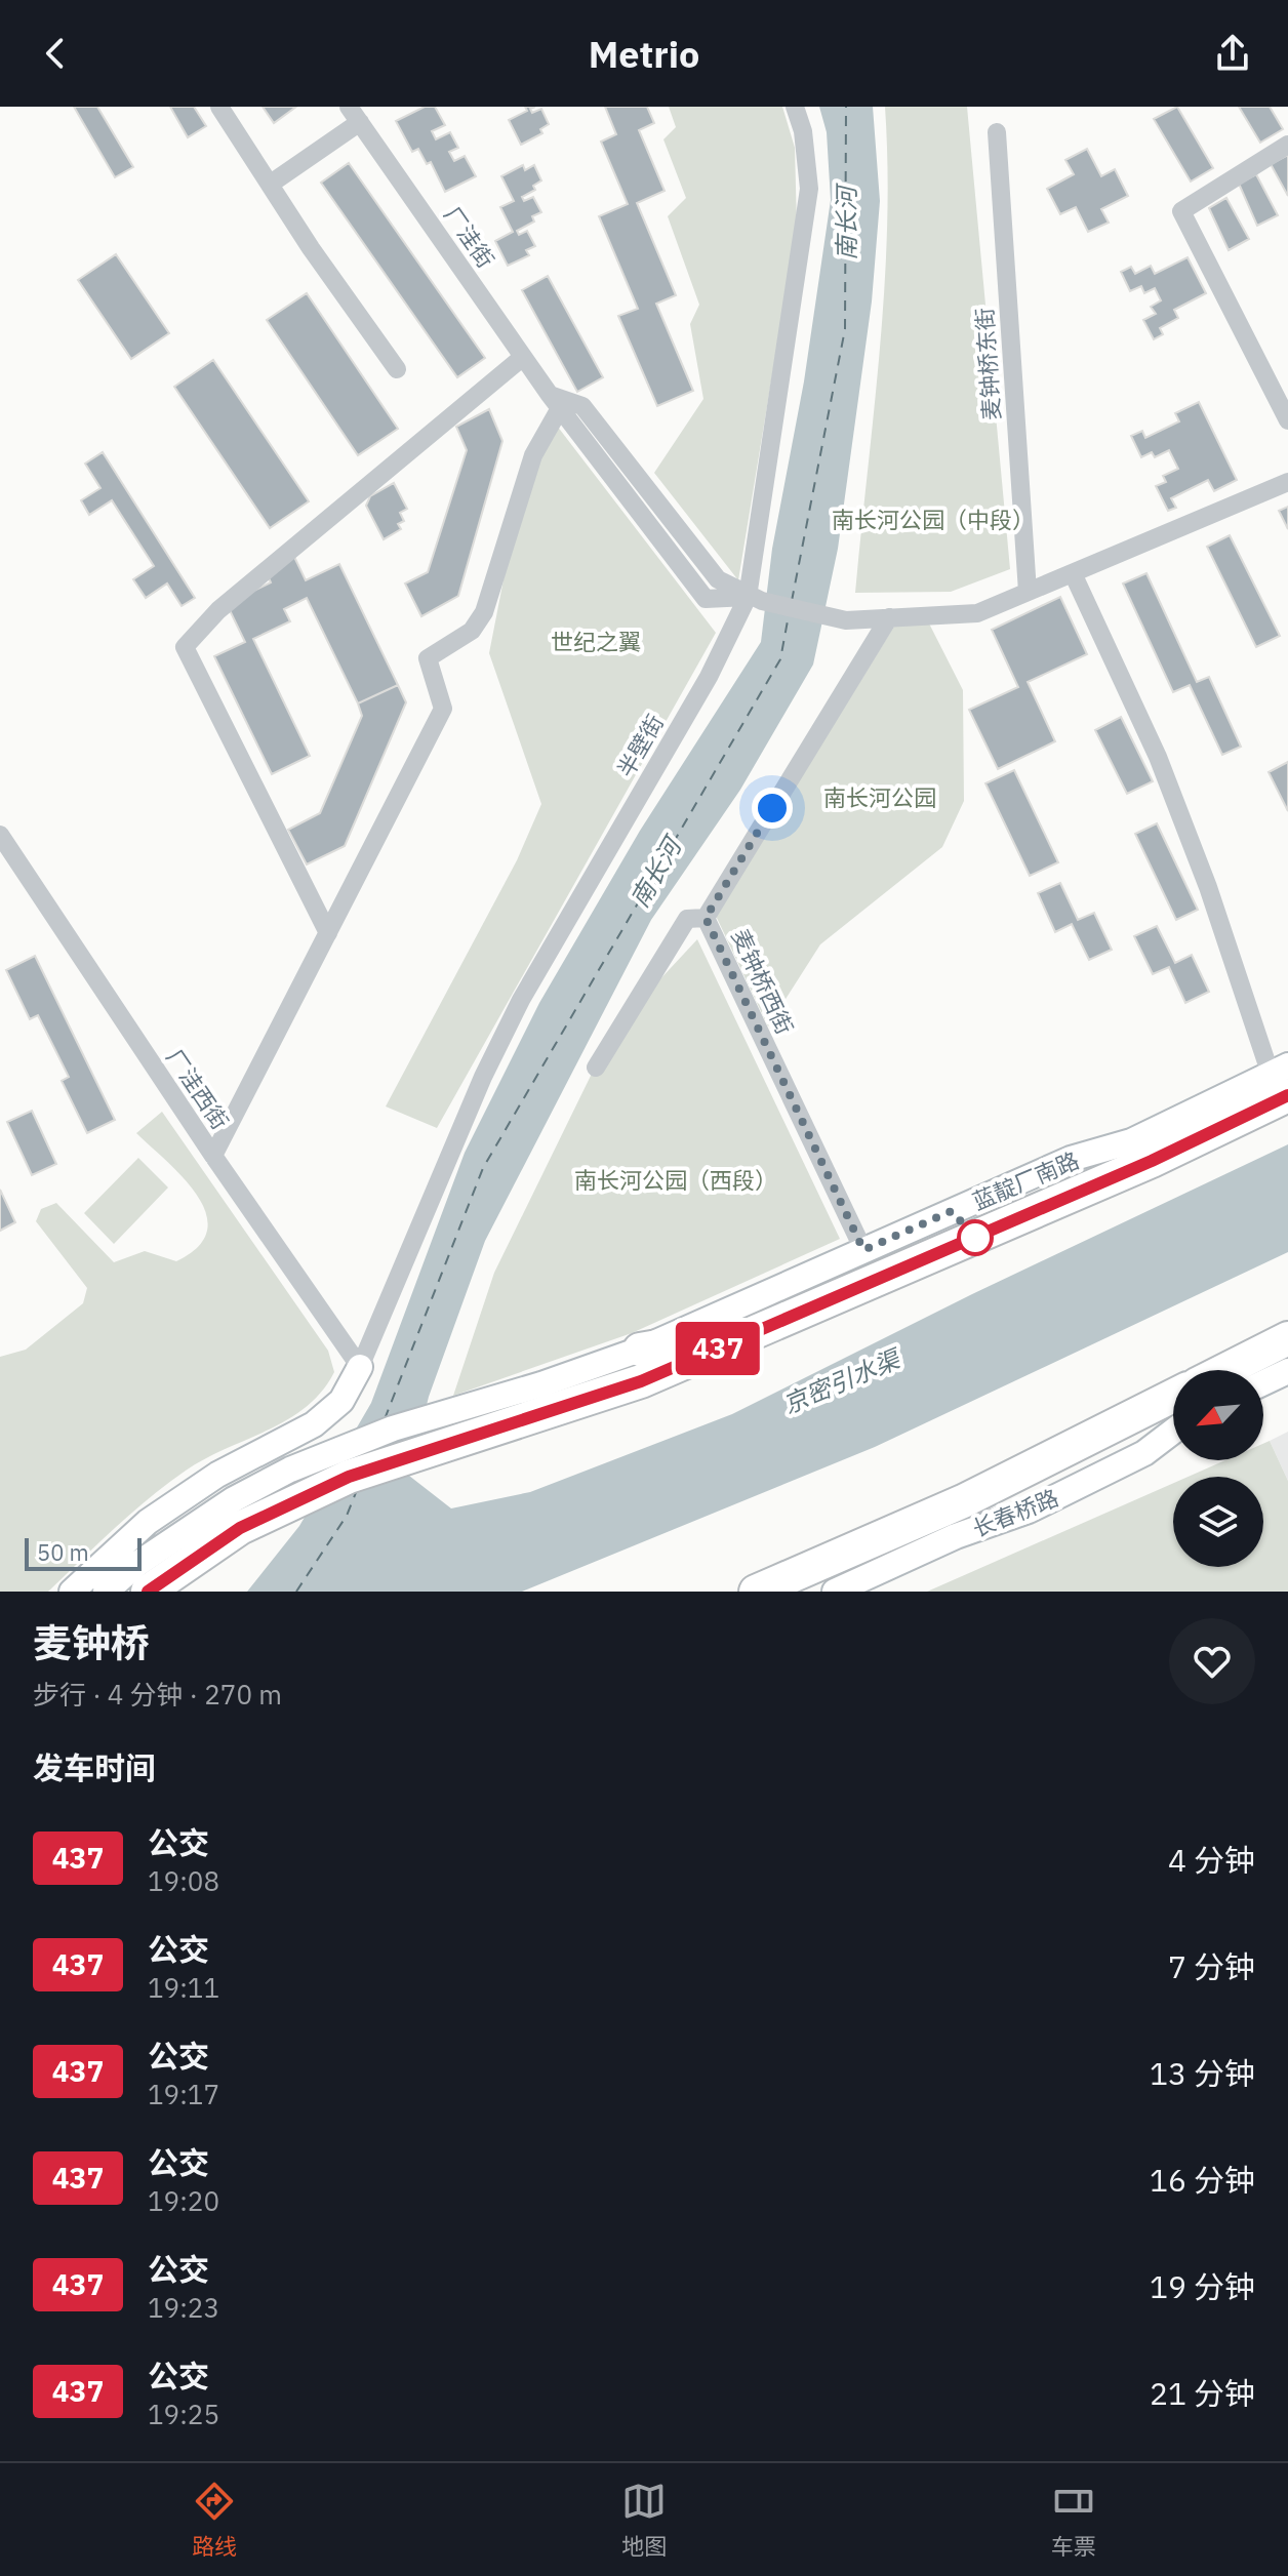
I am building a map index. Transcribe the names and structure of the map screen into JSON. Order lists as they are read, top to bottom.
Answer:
{
  "streets": {
    "highway": ["蓝靛厂南路"],
    "street": [
      "厂洼街",
      "麦钟桥东街",
      "半壁街",
      "麦钟桥西街",
      "厂洼西街",
      "长春桥路"
    ]
  },
  "crossings": [
    ["厂洼街", "半壁街"],
    ["半壁街", "厂洼西街"],
    ["麦钟桥西街", "蓝靛厂南路"]
  ],
  "water": ["南长河", "京密引水渠"],
  "parks": [
    "南长河公园（中段）",
    "世纪之翼",
    "南长河公园",
    "南长河公园（西段）"
  ],
  "lines": ["bus line 437"],
  "scale_bar": "50 m",
  "north": "bottom left",
  "page": {
    "header": "Metrio",
    "on_map": "437",
    "scale": "50 m",
    "heading": [
      ["麦钟桥", "步行 · 4 分钟 · 270 m"],
      "发车时间"
    ],
    "list": [
      {
        "mark": "437",
        "name": "公交",
        "note": "19:08",
        "value": "4 分钟"
      },
      {
        "mark": "437",
        "name": "公交",
        "note": "19:11",
        "value": "7 分钟"
      },
      {
        "mark": "437",
        "name": "公交",
        "note": "19:17",
        "value": "13 分钟"
      },
      {
        "mark": "437",
        "name": "公交",
        "note": "19:20",
        "value": "16 分钟"
      },
      {
        "mark": "437",
        "name": "公交",
        "note": "19:23",
        "value": "19 分钟"
      },
      {
        "mark": "437",
        "name": "公交",
        "note": "19:25",
        "value": "21 分钟"
      }
    ],
    "tabs": ["路线", "地图", "车票"]
  }
}
